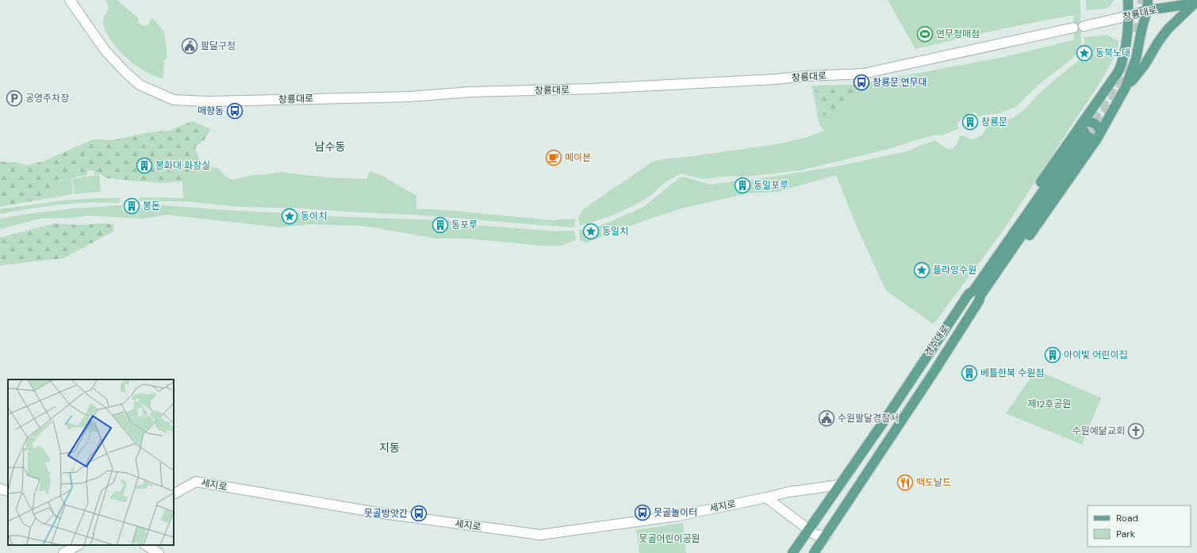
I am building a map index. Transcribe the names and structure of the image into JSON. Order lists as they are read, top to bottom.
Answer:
{
  "streets": {
    "main road": ["창룡대로", "경수대로"],
    "street": ["세지로"]
  },
  "crossings": [
    ["경수대로", "세지로"]
  ],
  "districts": ["남수동", "지동"],
  "parks": ["제12호공원", "못골어린이공원"],
  "places": {
    "sports": ["연무정매점"],
    "public building": ["팔달구청", "수원팔달경찰서"],
    "place": [
      "동북노대",
      "동이치",
      "동일치",
      "플라잉수원"
    ],
    "bus stop": [
      "창룡문.연무대",
      "매향동",
      "못골놀이터",
      "못골방앗간"
    ],
    "parking": ["공영주차장"],
    "building": [
      "창룡문",
      "봉화대 화장실",
      "동일포루",
      "봉돈",
      "동포루",
      "아이빛 어린이집",
      "베틀한복 수원점"
    ],
    "cafe": ["메이븐"],
    "church": ["수원예닮교회"],
    "restaurant": ["맥도날드"]
  },
  "legend": ["Road", "Park"]
}
